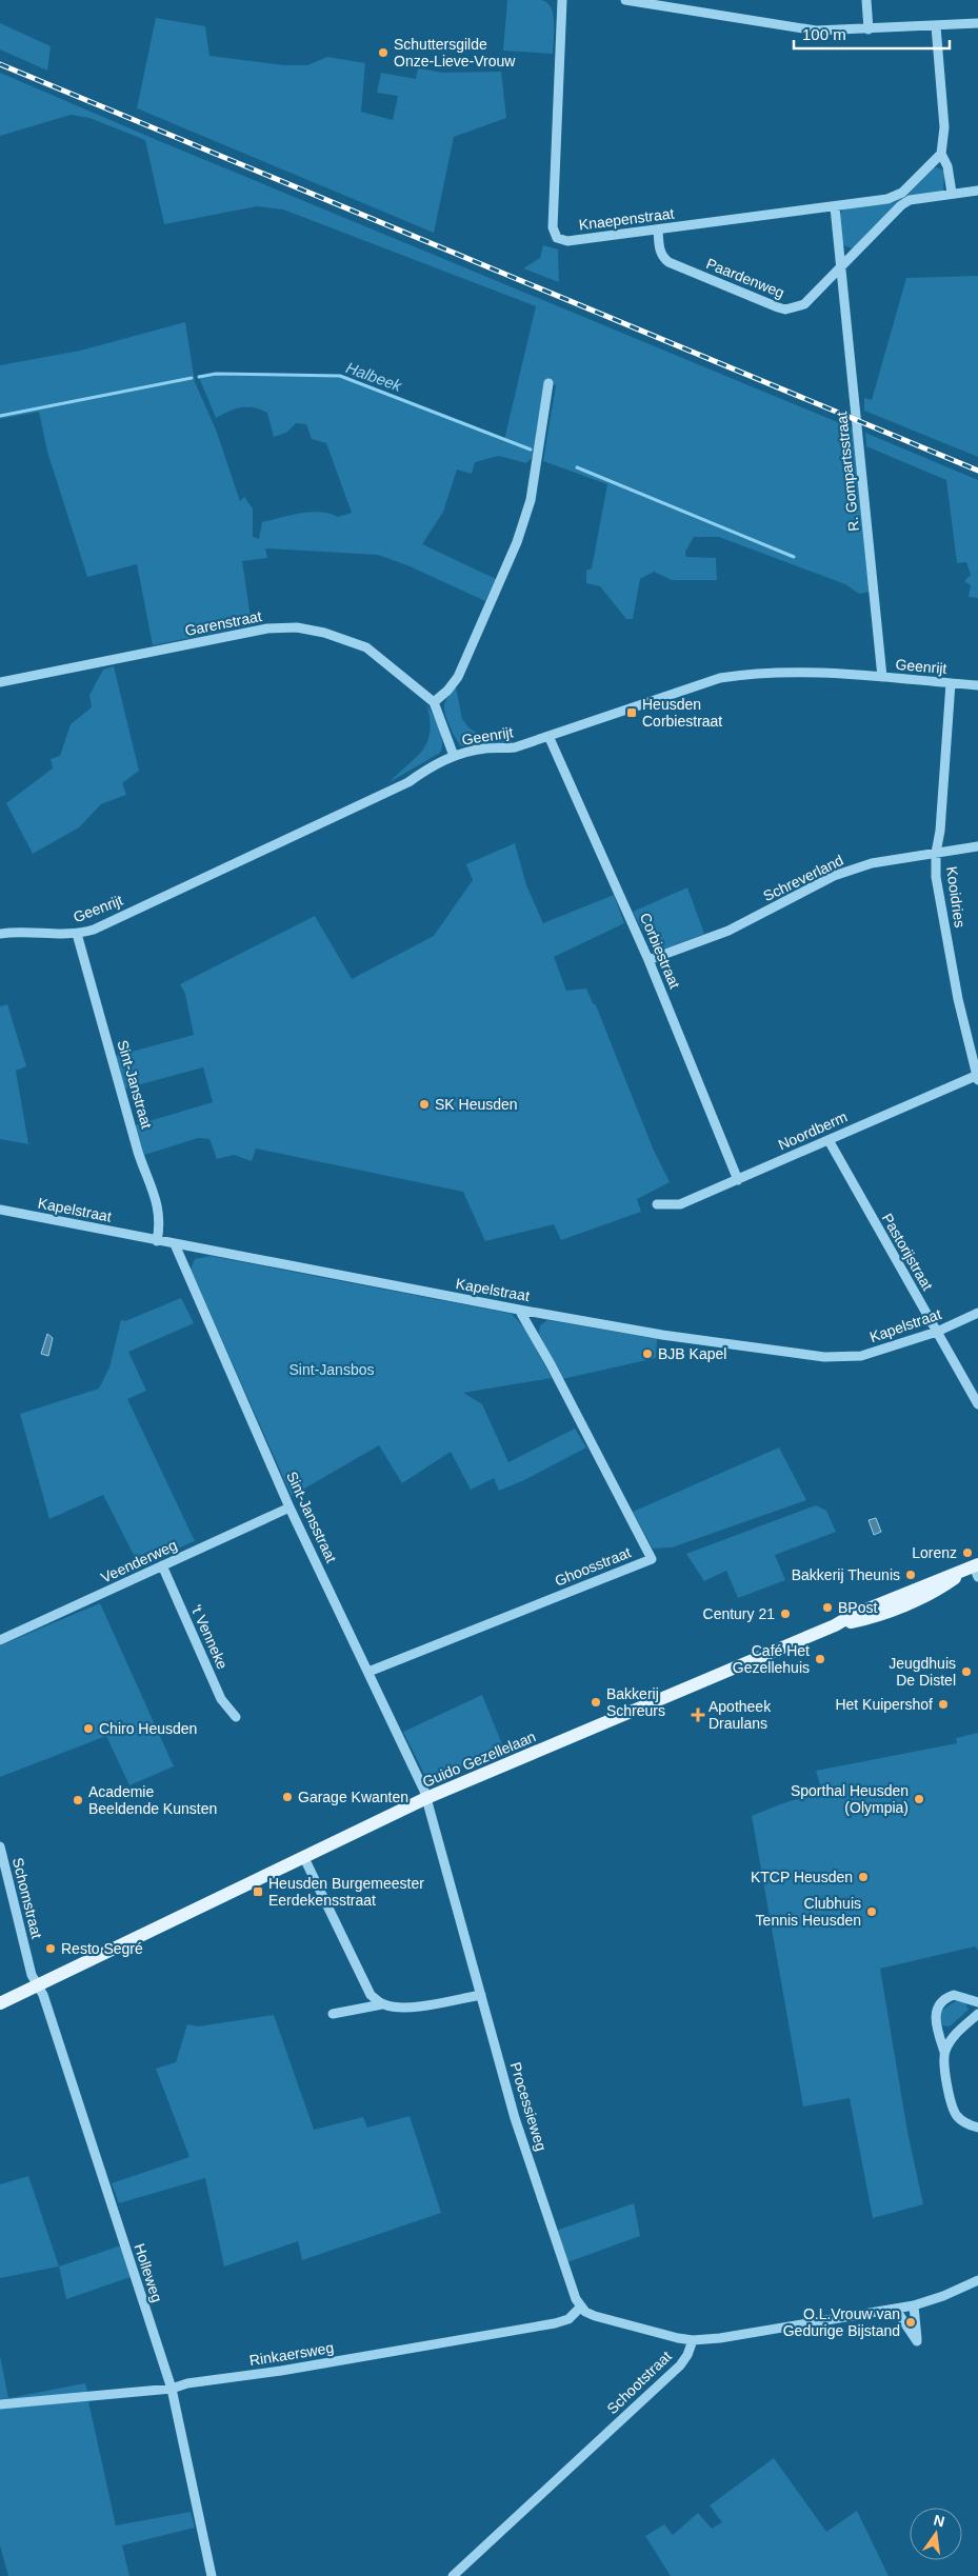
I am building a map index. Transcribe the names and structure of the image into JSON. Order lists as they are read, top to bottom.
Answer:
{
  "streets": {
    "main road": ["Guido Gezellelaan"],
    "street": [
      "Knaepenstraat",
      "Paardenweg",
      "R. Gompartsstraat",
      "Garenstraat",
      "Geenrijt",
      "Schreverland",
      "Kooidries",
      "Corbiestraat",
      "Sint-Janstraat",
      "Noordberm",
      "Kapelstraat",
      "Pastorijstraat",
      "Sint-Jansstraat",
      "Veenderweg",
      "Ghoosstraat",
      "'t Venneke",
      "Schomstraat",
      "Processieweg",
      "Holleweg",
      "Rinkaersweg",
      "Schootstraat"
    ]
  },
  "crossings": [
    ["Knaepenstraat", "Paardenweg"],
    ["Knaepenstraat", "R. Gompartsstraat"],
    ["Paardenweg", "R. Gompartsstraat"],
    ["R. Gompartsstraat", "Geenrijt"],
    ["Geenrijt", "Kooidries"],
    ["Geenrijt", "Corbiestraat"],
    ["Geenrijt", "Sint-Janstraat"],
    ["Schreverland", "Kooidries"],
    ["Schreverland", "Corbiestraat"],
    ["Kooidries", "Noordberm"],
    ["Corbiestraat", "Noordberm"],
    ["Sint-Janstraat", "Kapelstraat"],
    ["Noordberm", "Pastorijstraat"],
    ["Kapelstraat", "Pastorijstraat"],
    ["Kapelstraat", "Sint-Jansstraat"],
    ["Kapelstraat", "Ghoosstraat"],
    ["Sint-Jansstraat", "Veenderweg"],
    ["Sint-Jansstraat", "Ghoosstraat"],
    ["Sint-Jansstraat", "Guido Gezellelaan"],
    ["Sint-Jansstraat", "Processieweg"],
    ["Veenderweg", "'t Venneke"],
    ["Guido Gezellelaan", "Schomstraat"],
    ["Guido Gezellelaan", "Processieweg"],
    ["Guido Gezellelaan", "Holleweg"],
    ["Schomstraat", "Holleweg"],
    ["Processieweg", "Rinkaersweg"],
    ["Holleweg", "Rinkaersweg"]
  ],
  "water": ["Halbeek"],
  "parks": ["Sint-Jansbos"],
  "places": {
    "other": [
      "Schuttersgilde Onze-Lieve-Vrouw",
      "SK Heusden",
      "BJB Kapel",
      "Lorenz",
      "Bakkerij Theunis",
      "BPost",
      "Century 21",
      "Café Het Gezellehuis",
      "Jeugdhuis De Distel",
      "Bakkerij Schreurs",
      "Het Kuipershof",
      "Chiro Heusden",
      "Garage Kwanten",
      "Sporthal Heusden (Olympia)",
      "Academie Beeldende Kunsten",
      "KTCP Heusden",
      "Clubhuis Tennis Heusden",
      "Resto Segré",
      "O.L.Vrouw van Gedurige Bijstand"
    ],
    "transit": ["Heusden Corbiestraat", "Heusden Burgemeester Eerdekensstraat"],
    "health": ["Apotheek Draulans"]
  },
  "scale_bar": "100 m",
  "north": "top"
}
